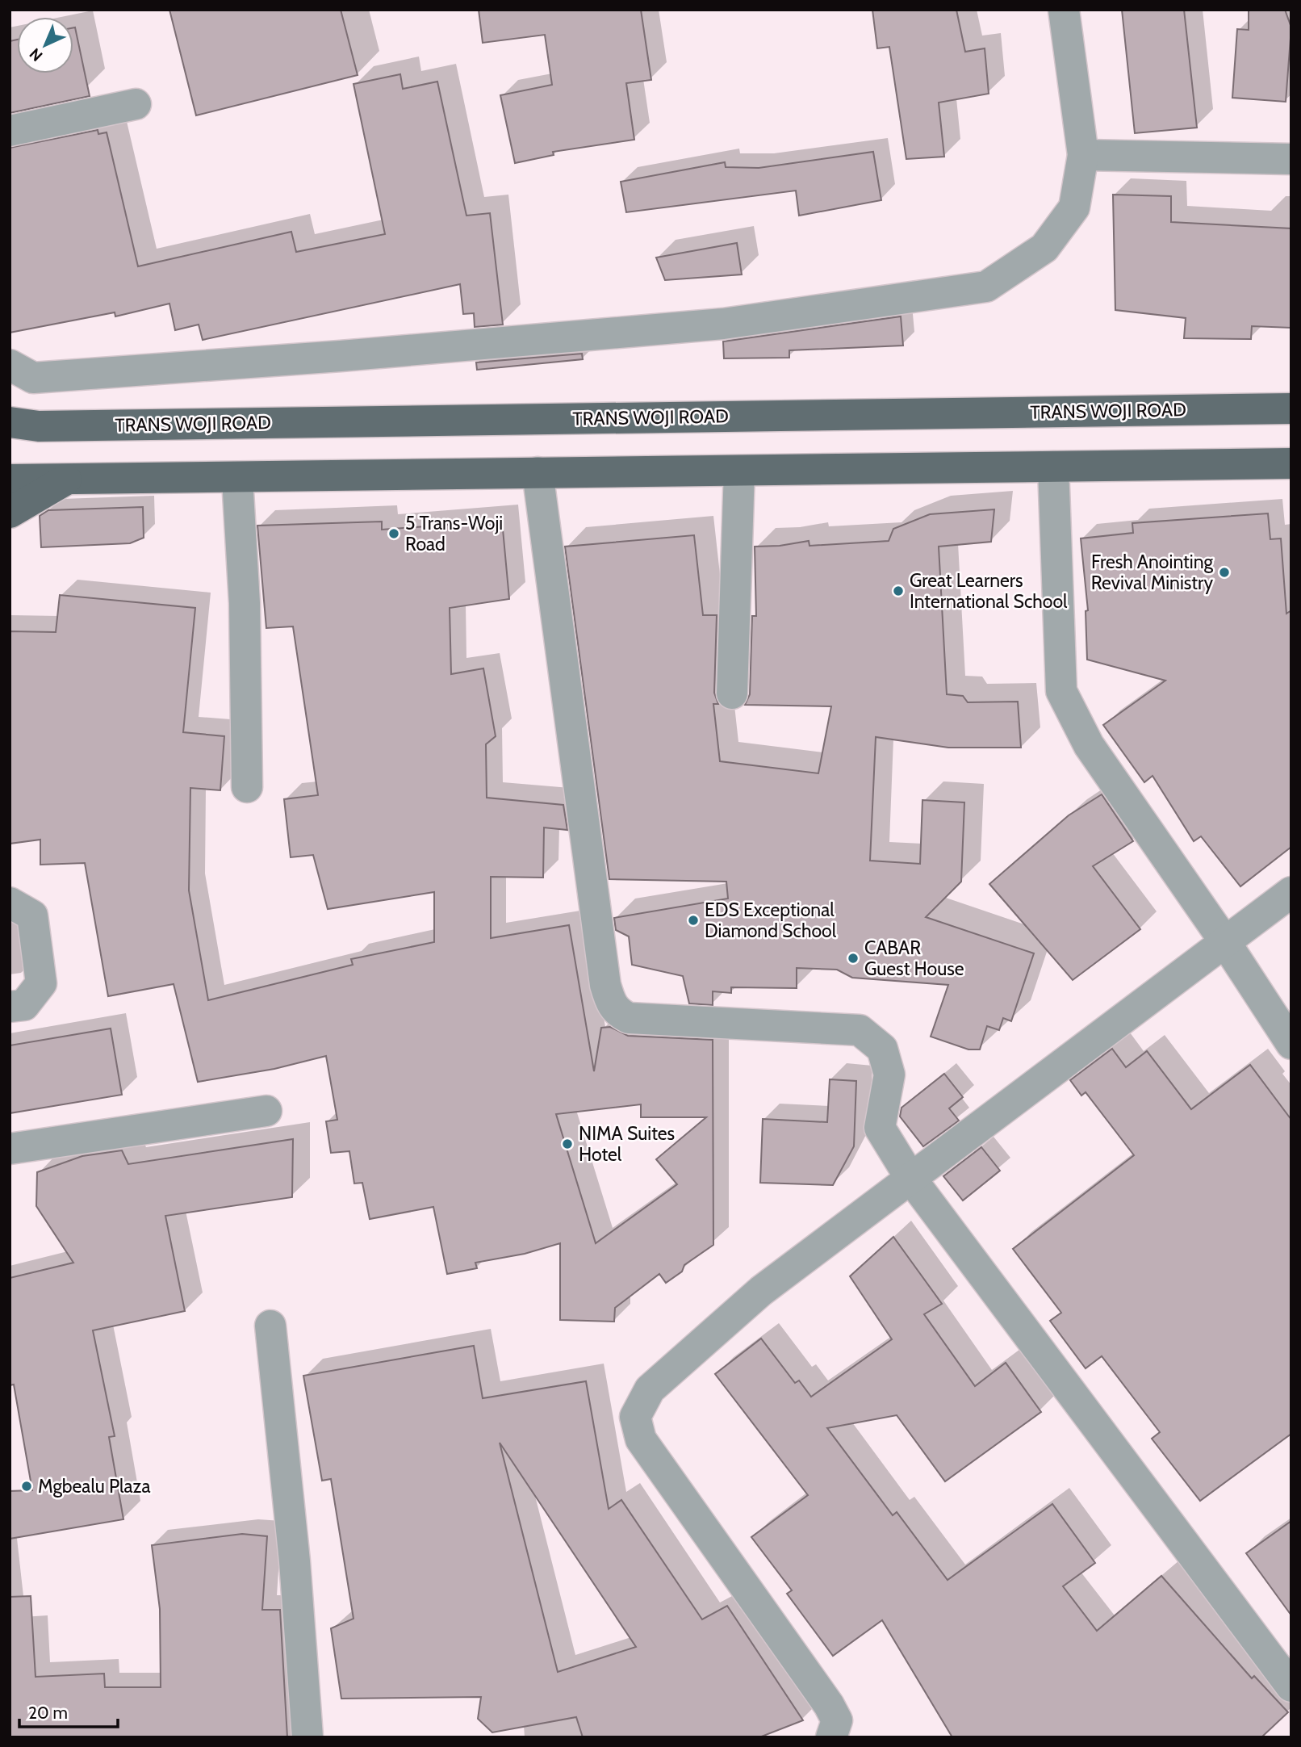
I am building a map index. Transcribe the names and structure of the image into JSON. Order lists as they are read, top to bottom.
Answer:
{
  "streets": {
    "main road": ["TRANS WOJI ROAD"]
  },
  "places": [
    "5 Trans-Woji Road",
    "Fresh Anointing Revival Ministry",
    "Great Learners International School",
    "EDS Exceptional Diamond School",
    "CABAR Guest House",
    "NIMA Suites Hotel",
    "Mgbealu Plaza"
  ],
  "scale_bar": "20 m",
  "north": "bottom left"
}
